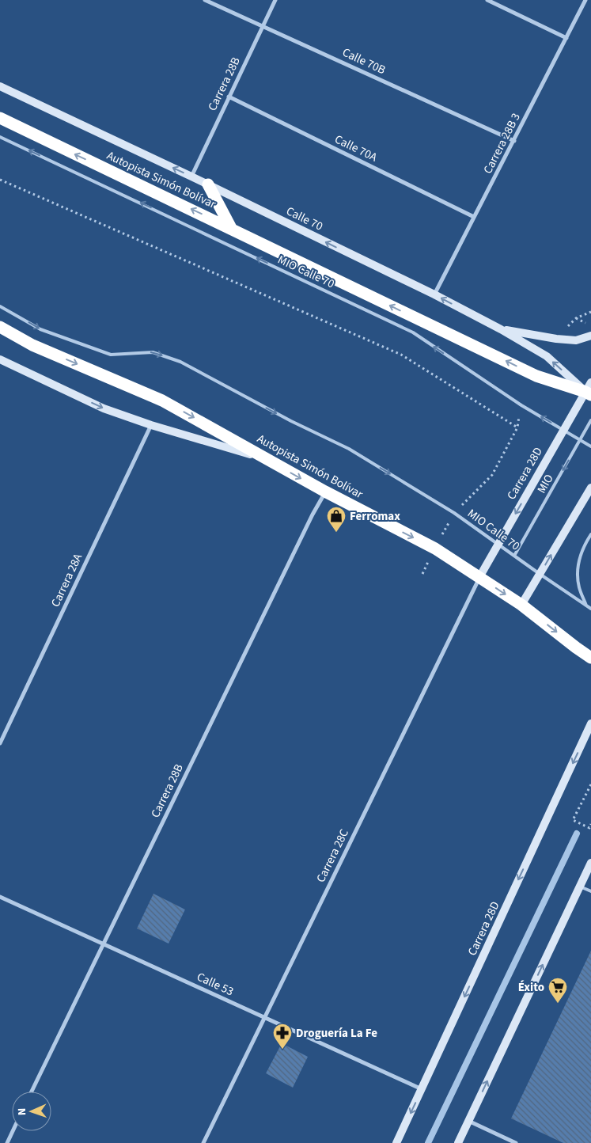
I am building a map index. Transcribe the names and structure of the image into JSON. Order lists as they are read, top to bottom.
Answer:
{
  "streets": {
    "highway": ["Autopista Simón Bolívar"],
    "street": [
      "Calle 70B",
      "Carrera 28B",
      "Carrera 28B 3",
      "Calle 70A",
      "Calle 70",
      "Carrera 28D",
      "Carrera 28A",
      "Carrera 28C",
      "Calle 53"
    ],
    "lane": ["MIO Calle 70", "MIO"]
  },
  "crossings": [
    ["Calle 70B", "Carrera 28B"],
    ["Calle 70B", "Carrera 28B 3"],
    ["Carrera 28B", "Calle 70A"],
    ["Carrera 28B", "Autopista Simón Bolívar"],
    ["Carrera 28B", "Calle 70"],
    ["Carrera 28B", "Calle 53"],
    ["Carrera 28B 3", "Calle 70A"],
    ["Carrera 28B 3", "Calle 70"],
    ["Autopista Simón Bolívar", "Calle 70"],
    ["Autopista Simón Bolívar", "Carrera 28D"],
    ["Autopista Simón Bolívar", "Carrera 28C"],
    ["Calle 70", "Carrera 28D"],
    ["MIO Calle 70", "Carrera 28D"],
    ["MIO Calle 70", "MIO"],
    ["Carrera 28D", "Carrera 28C"],
    ["Carrera 28D", "Calle 53"],
    ["Carrera 28C", "Calle 53"]
  ],
  "one_way": ["Calle 70", "MIO"],
  "places": {
    "shop": ["Ferromax"],
    "supermarket": ["Éxito"],
    "pharmacy": ["Droguería La Fe"]
  },
  "north": "left"
}
